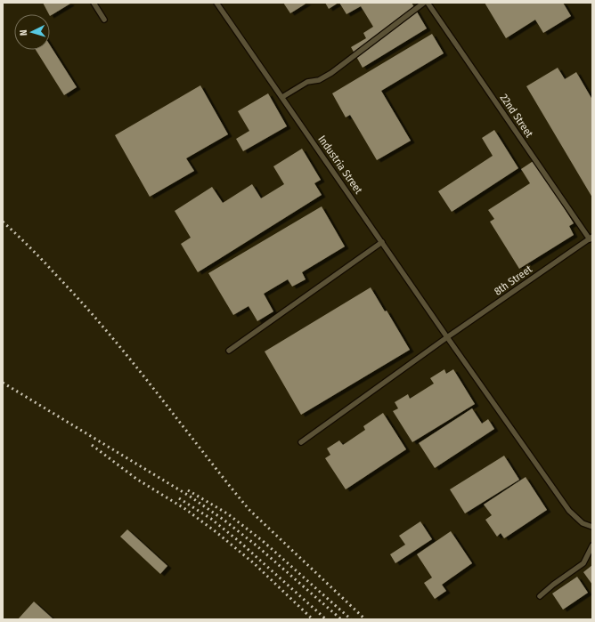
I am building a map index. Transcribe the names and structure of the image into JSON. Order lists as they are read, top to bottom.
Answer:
{
  "streets": {
    "lane": ["22nd Street", "Industria Street", "8th Street"]
  },
  "crossings": [
    ["22nd Street", "8th Street"],
    ["Industria Street", "8th Street"]
  ],
  "north": "left"
}
